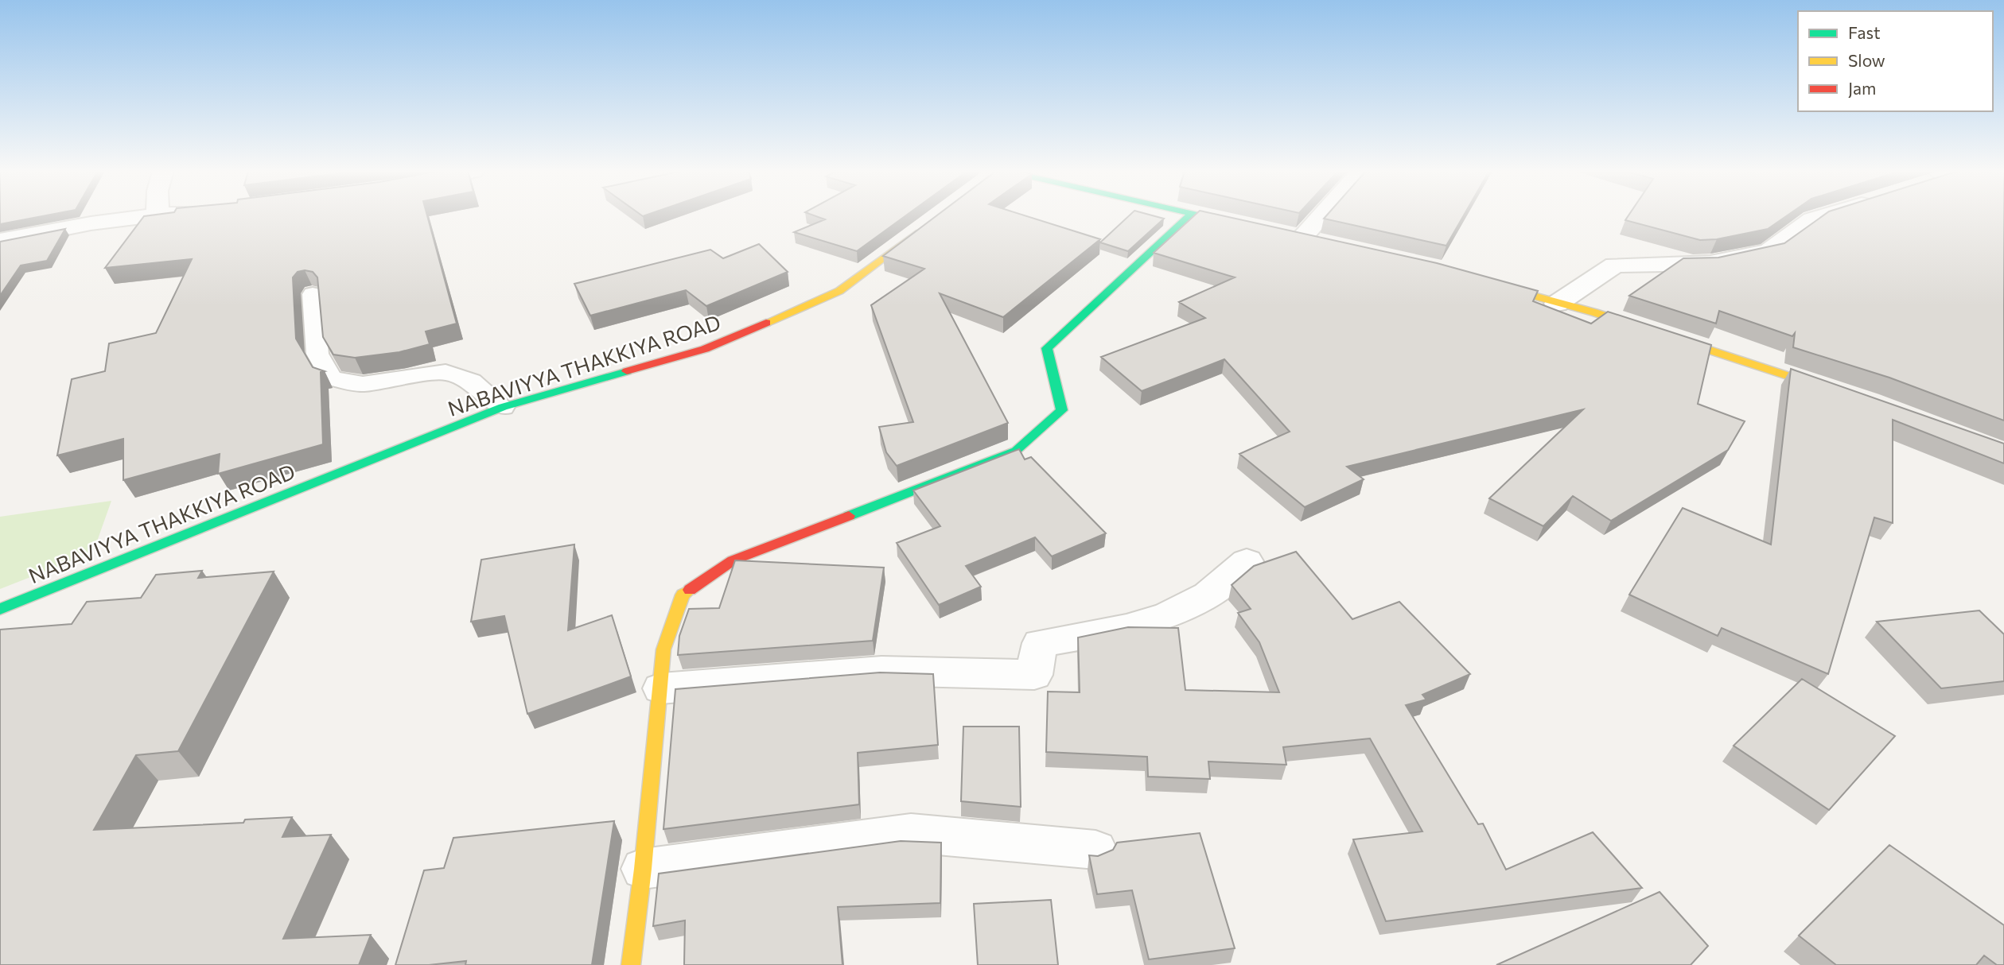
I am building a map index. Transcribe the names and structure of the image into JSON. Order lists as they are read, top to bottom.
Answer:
{
  "streets": {
    "street": ["NABAVIYYA THAKKIYA ROAD"]
  },
  "legend": ["Fast", "Slow", "Jam"]
}
